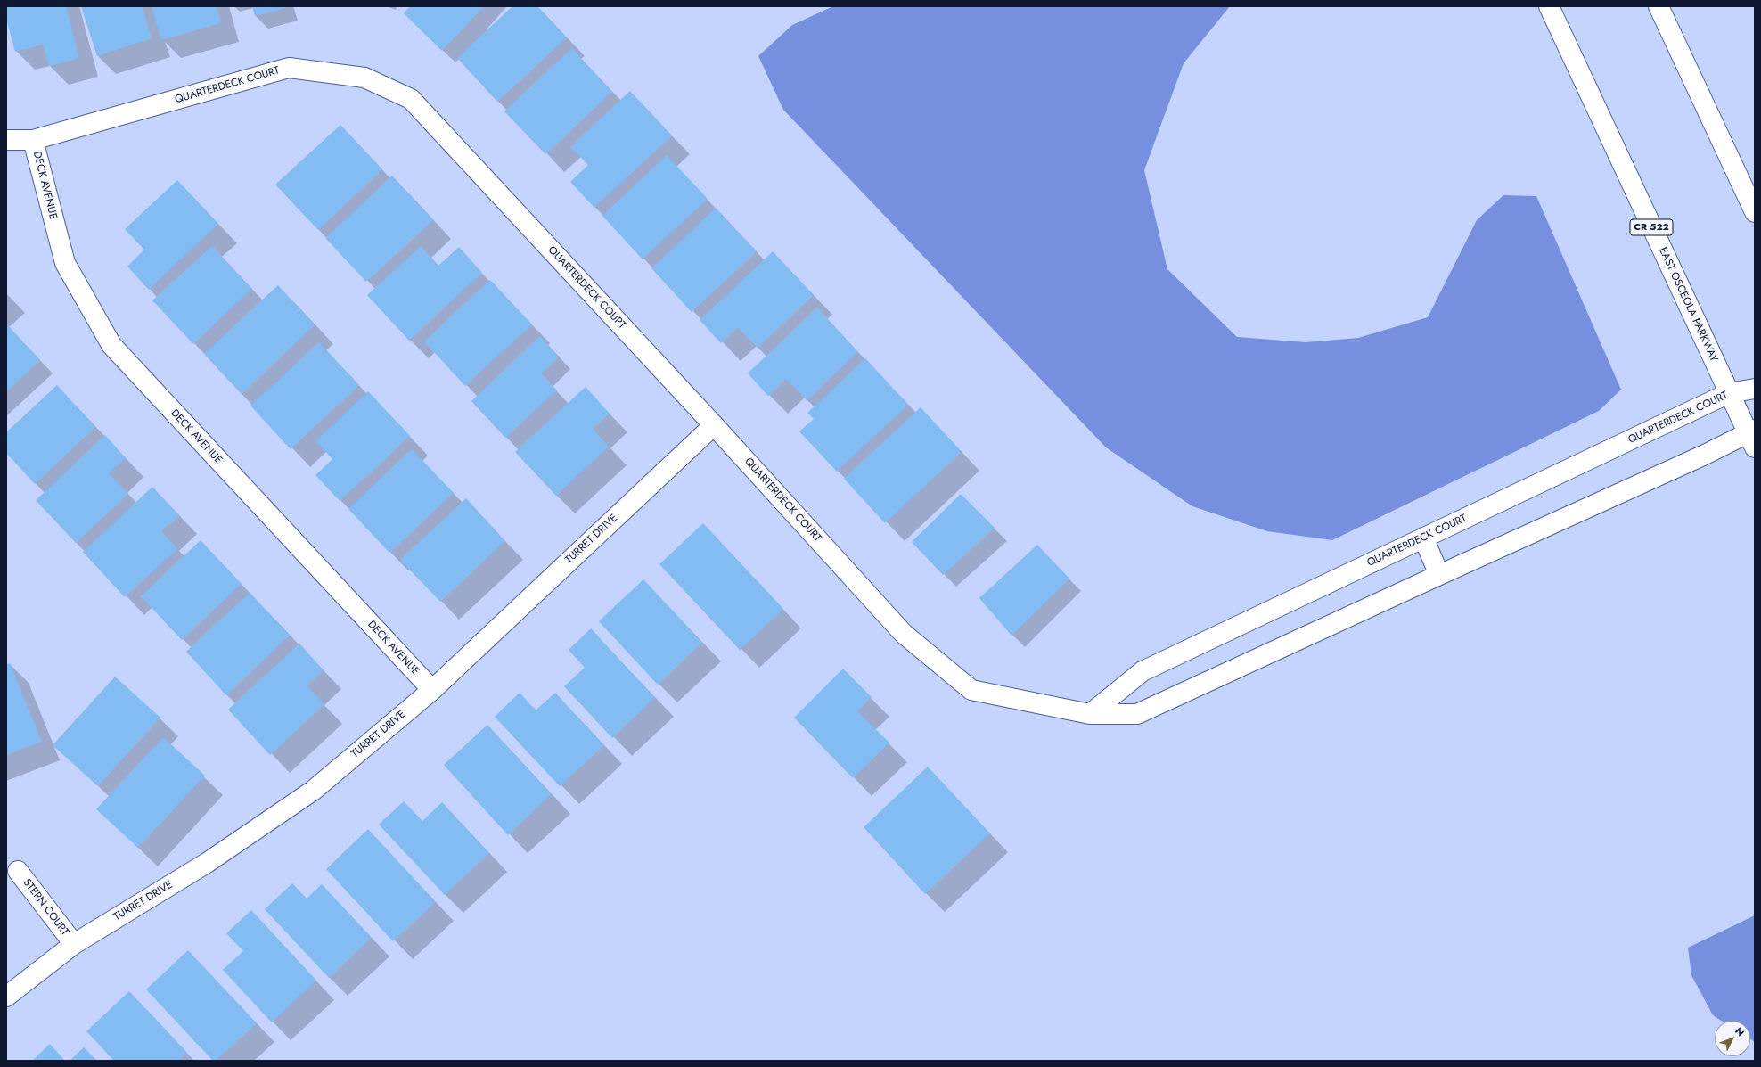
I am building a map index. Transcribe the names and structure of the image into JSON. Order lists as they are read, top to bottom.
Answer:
{
  "streets": {
    "street": [
      "QUARTERDECK COURT",
      "DECK AVENUE",
      "CR 522",
      "EAST OSCEOLA PARKWAY",
      "TURRET DRIVE",
      "STERN COURT"
    ]
  },
  "crossings": [
    ["QUARTERDECK COURT", "DECK AVENUE"],
    ["QUARTERDECK COURT", "EAST OSCEOLA PARKWAY"],
    ["QUARTERDECK COURT", "TURRET DRIVE"],
    ["DECK AVENUE", "TURRET DRIVE"],
    ["TURRET DRIVE", "STERN COURT"]
  ],
  "north": "top right"
}
